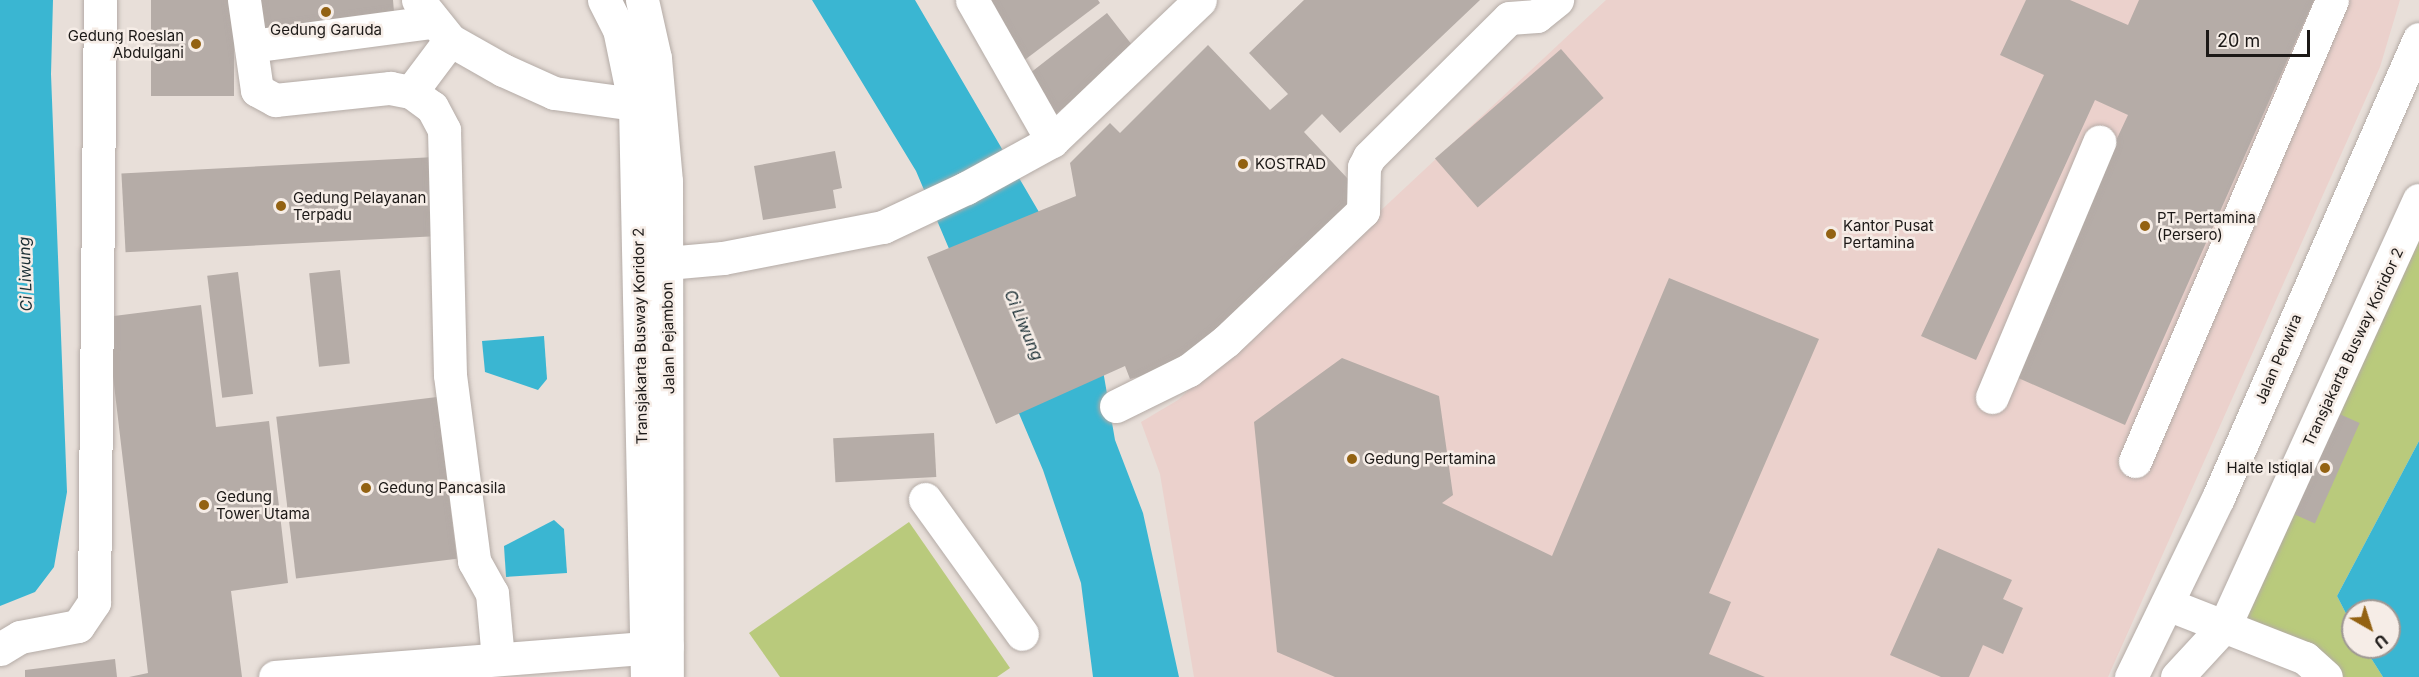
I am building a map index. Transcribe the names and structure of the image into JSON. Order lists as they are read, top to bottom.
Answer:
{
  "streets": {
    "main road": ["Transjakarta Busway Koridor 2", "Jalan Pejambon", "Jalan Perwira"]
  },
  "crossings": [
    ["Transjakarta Busway Koridor 2", "Jalan Pejambon"]
  ],
  "water": ["Ci Liwung"],
  "places": [
    "Gedung Garuda",
    "Gedung Roeslan Abdulgani",
    "KOSTRAD",
    "Gedung Pelayanan Terpadu",
    "PT. Pertamina (Persero)",
    "Kantor Pusat Pertamina",
    "Gedung Pertamina",
    "Halte Istiqlal",
    "Gedung Pancasila",
    "Gedung Tower Utama"
  ],
  "scale_bar": "20 m",
  "north": "bottom right"
}
